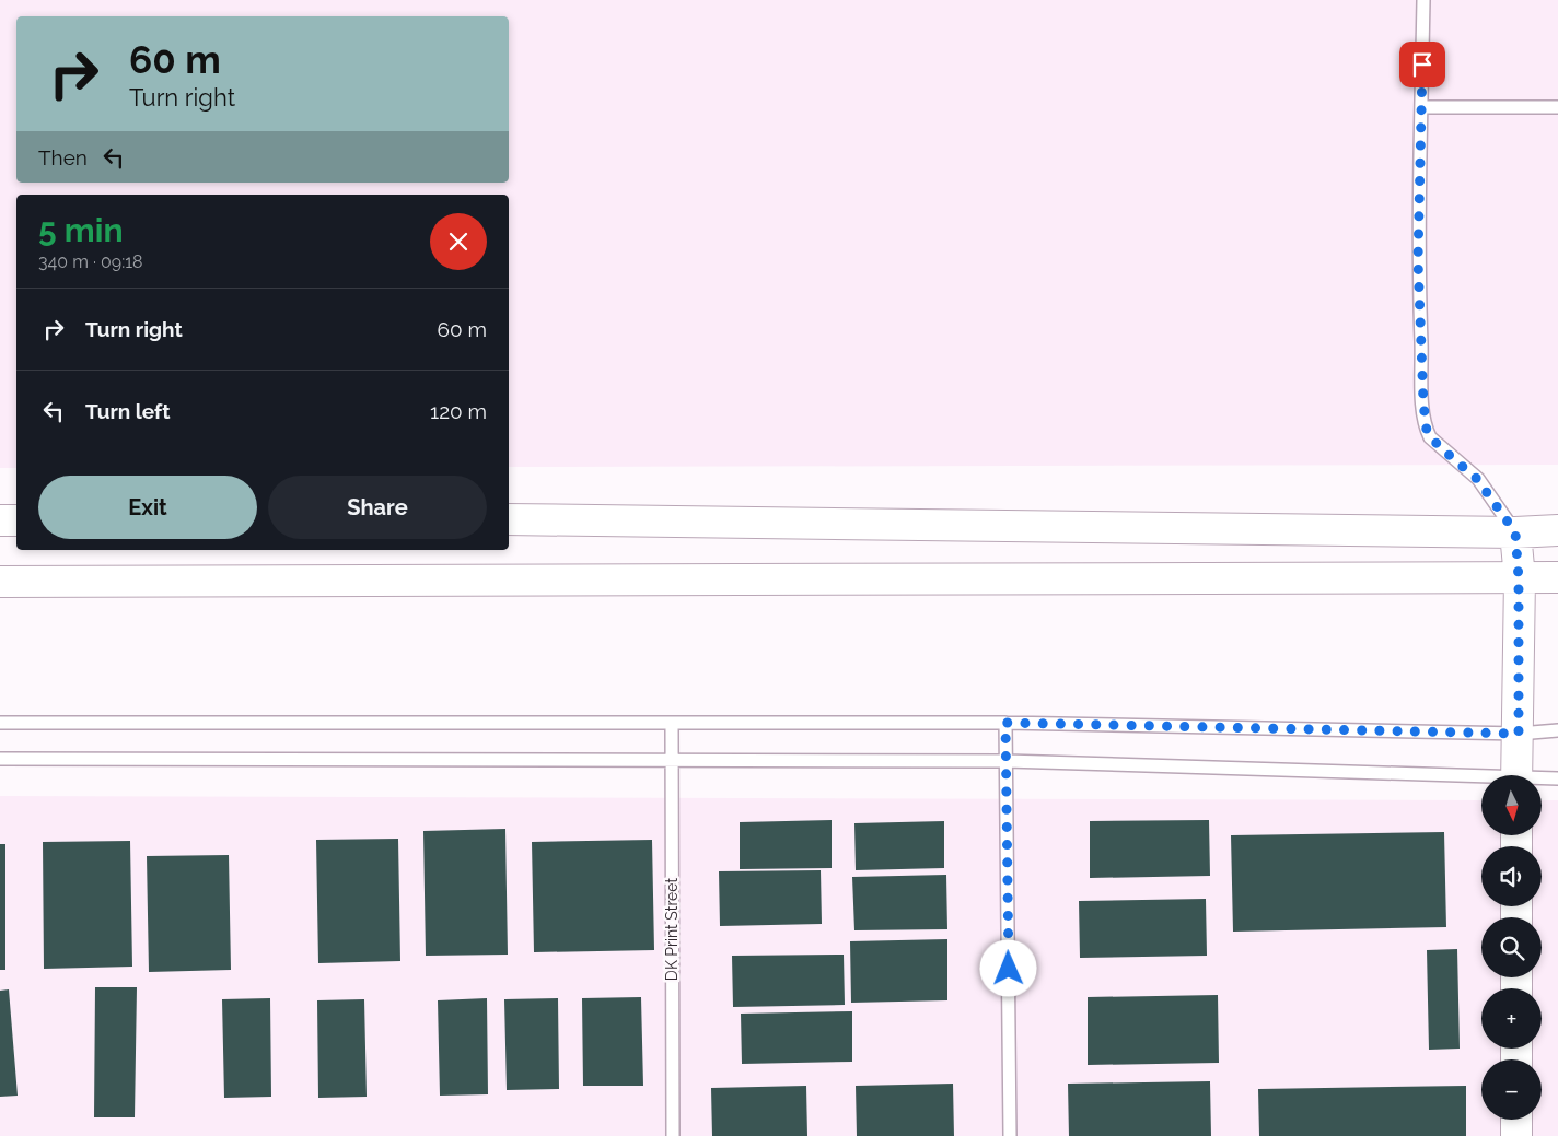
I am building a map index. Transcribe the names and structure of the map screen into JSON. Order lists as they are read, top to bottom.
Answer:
{
  "streets": {
    "lane": ["DK Print Street"]
  },
  "north": "bottom",
  "page": {
    "turn": ["60 m", "Turn right"],
    "then": "Then",
    "heading": ["5 min", "340 m · 09:18"],
    "list": [
      {
        "name": "Turn right",
        "value": "60 m"
      },
      {
        "name": "Turn left",
        "value": "120 m"
      }
    ],
    "buttons": ["Exit", "Share"],
    "map_buttons": ["+", "−"]
  }
}
